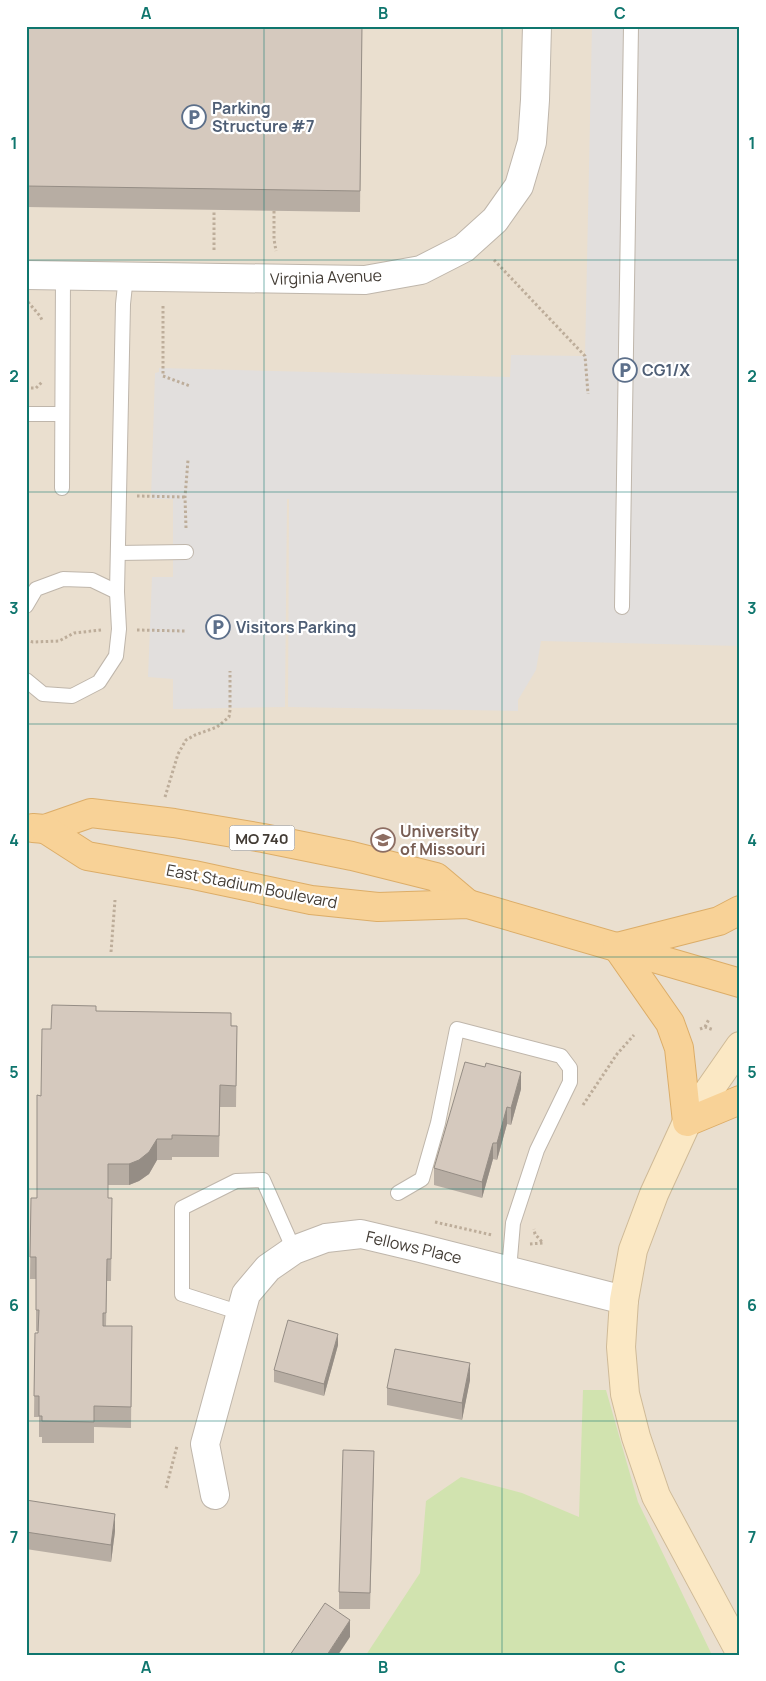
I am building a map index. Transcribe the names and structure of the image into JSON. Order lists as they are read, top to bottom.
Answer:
{
  "streets": {
    "main road": ["MO 740", "East Stadium Boulevard"],
    "street": ["Virginia Avenue", "Fellows Place"]
  },
  "places": {
    "parking": ["Parking Structure #7", "CG1/X", "Visitors Parking"],
    "school or university": ["University of Missouri"]
  },
  "grid": {
    "columns": ["A", "B", "C"],
    "rows": [
      "1",
      "2",
      "3",
      "4",
      "5",
      "6",
      "7"
    ]
  }
}
